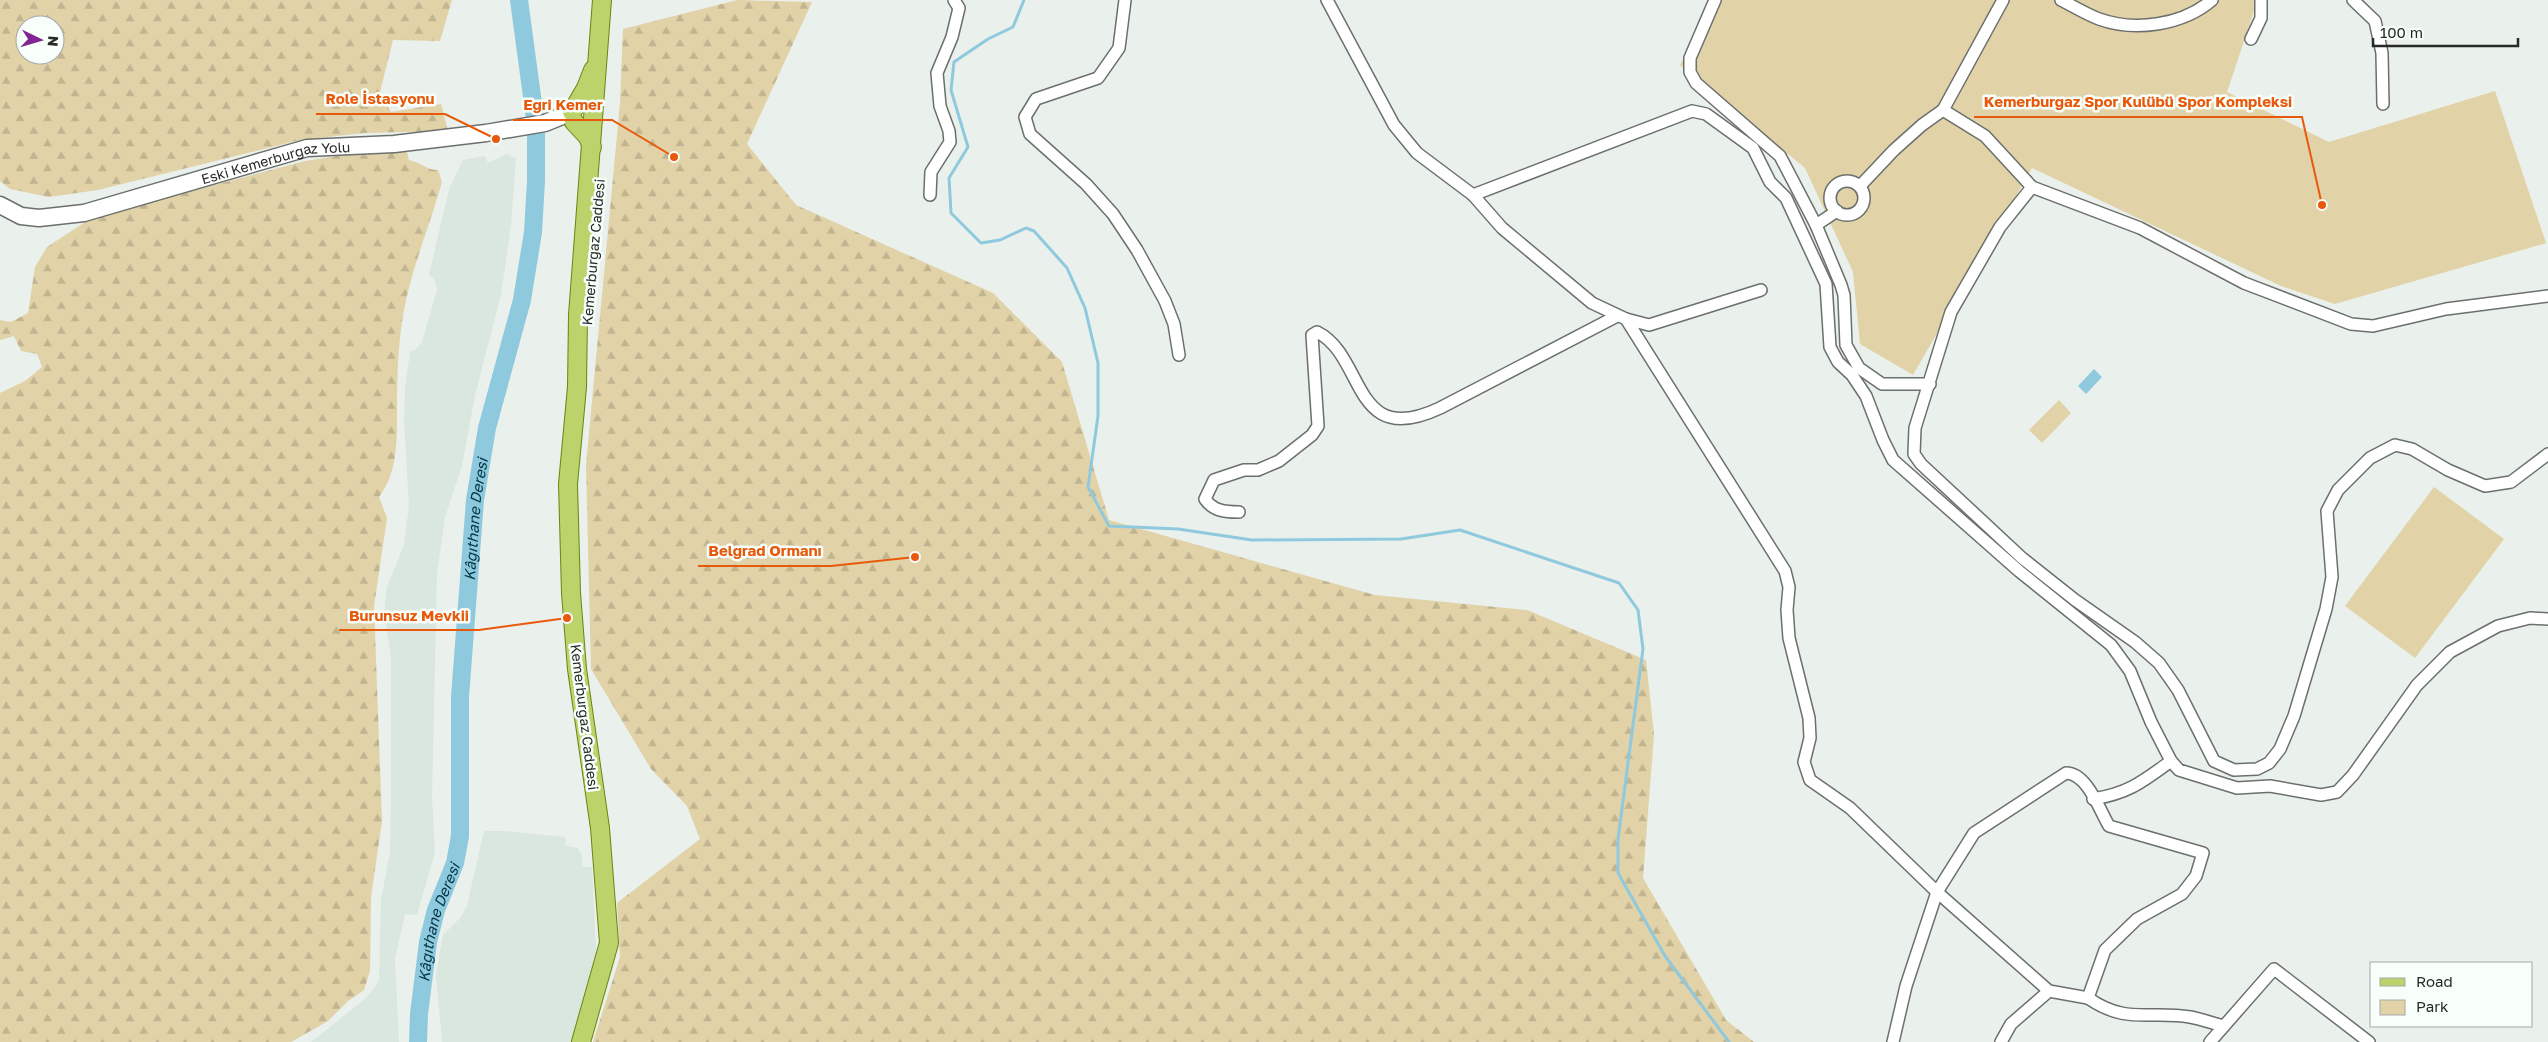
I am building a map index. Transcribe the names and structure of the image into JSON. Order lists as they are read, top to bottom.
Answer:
{
  "streets": {
    "main road": ["Eski Kemerburgaz Yolu", "Kemerburgaz Caddesi"]
  },
  "water": ["Kâğıthane Deresi"],
  "places": [
    "Role İstasyonu",
    "Eğri Kemer",
    "Kemerburgaz Spor Kulübü Spor Kompleksi",
    "Belgrad Ormanı",
    "Burunsuz Mevkii"
  ],
  "legend": ["Road", "Park"],
  "scale_bar": "100 m",
  "north": "right"
}
